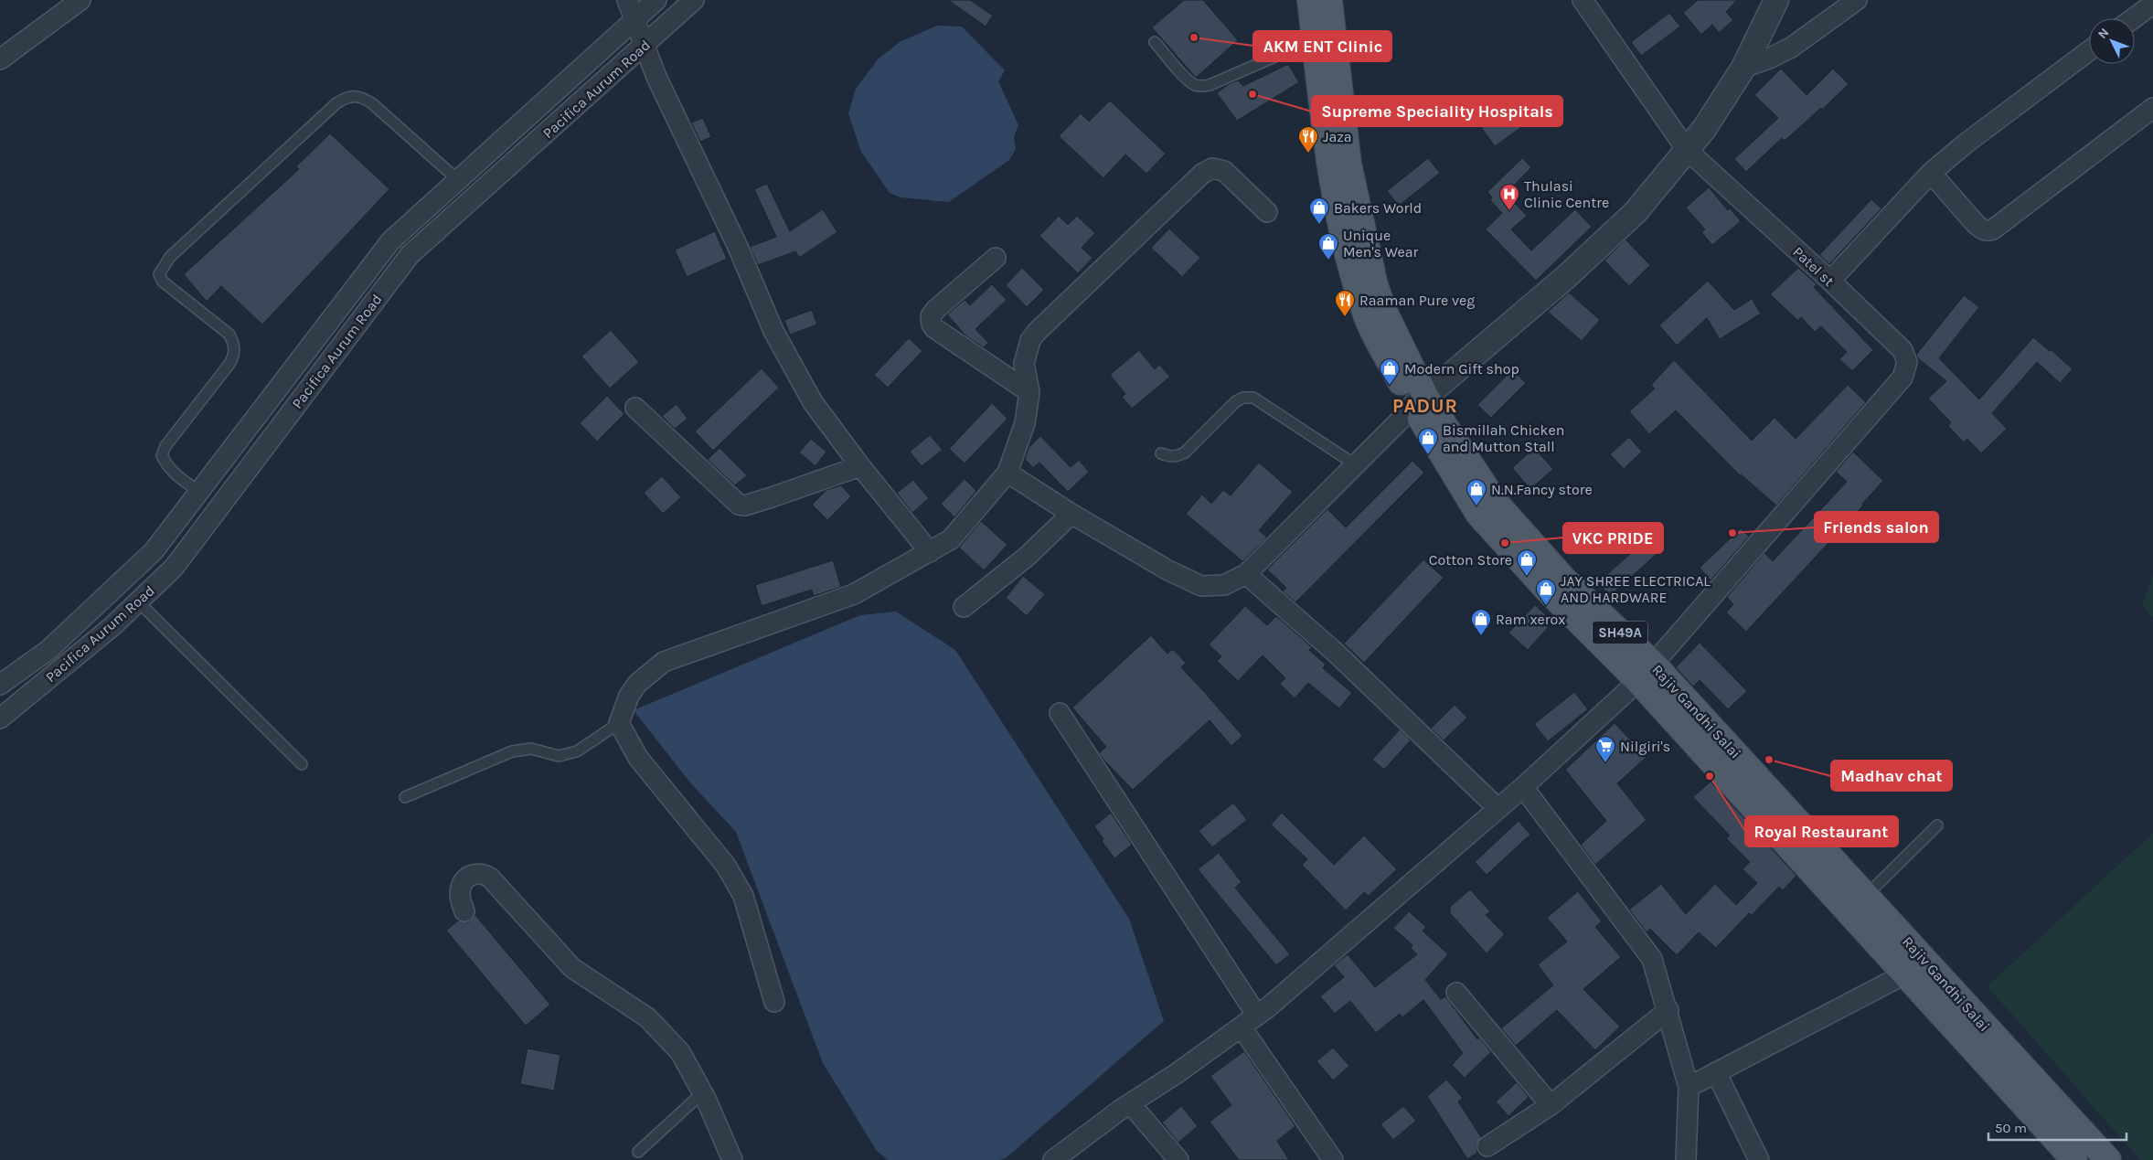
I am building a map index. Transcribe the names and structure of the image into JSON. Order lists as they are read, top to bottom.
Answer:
{
  "streets": {
    "main road": ["SH49A", "Rajiv Gandhi Salai"],
    "street": ["Pacifica Aurum Road", "Patel st"]
  },
  "crossings": [
    ["Patel st", "Rajiv Gandhi Salai"]
  ],
  "districts": ["PADUR"],
  "places": {
    "other": [
      "AKM ENT Clinic",
      "Supreme Speciality Hospitals",
      "Friends salon",
      "VKC PRIDE",
      "Madhav chat",
      "Royal Restaurant"
    ],
    "restaurant": ["Jaza", "Raaman Pure veg"],
    "hospital": ["Thulasi Clinic Centre"],
    "shop": [
      "Bakers World",
      "Unique Men's Wear",
      "Modern Gift shop",
      "Bismillah Chicken and Mutton Stall",
      "N.N.Fancy store",
      "Cotton Store",
      "JAY SHREE ELECTRICAL AND HARDWARE",
      "Ram xerox"
    ],
    "supermarket": ["Nilgiri's"]
  },
  "scale_bar": "50 m",
  "north": "top left"
}
